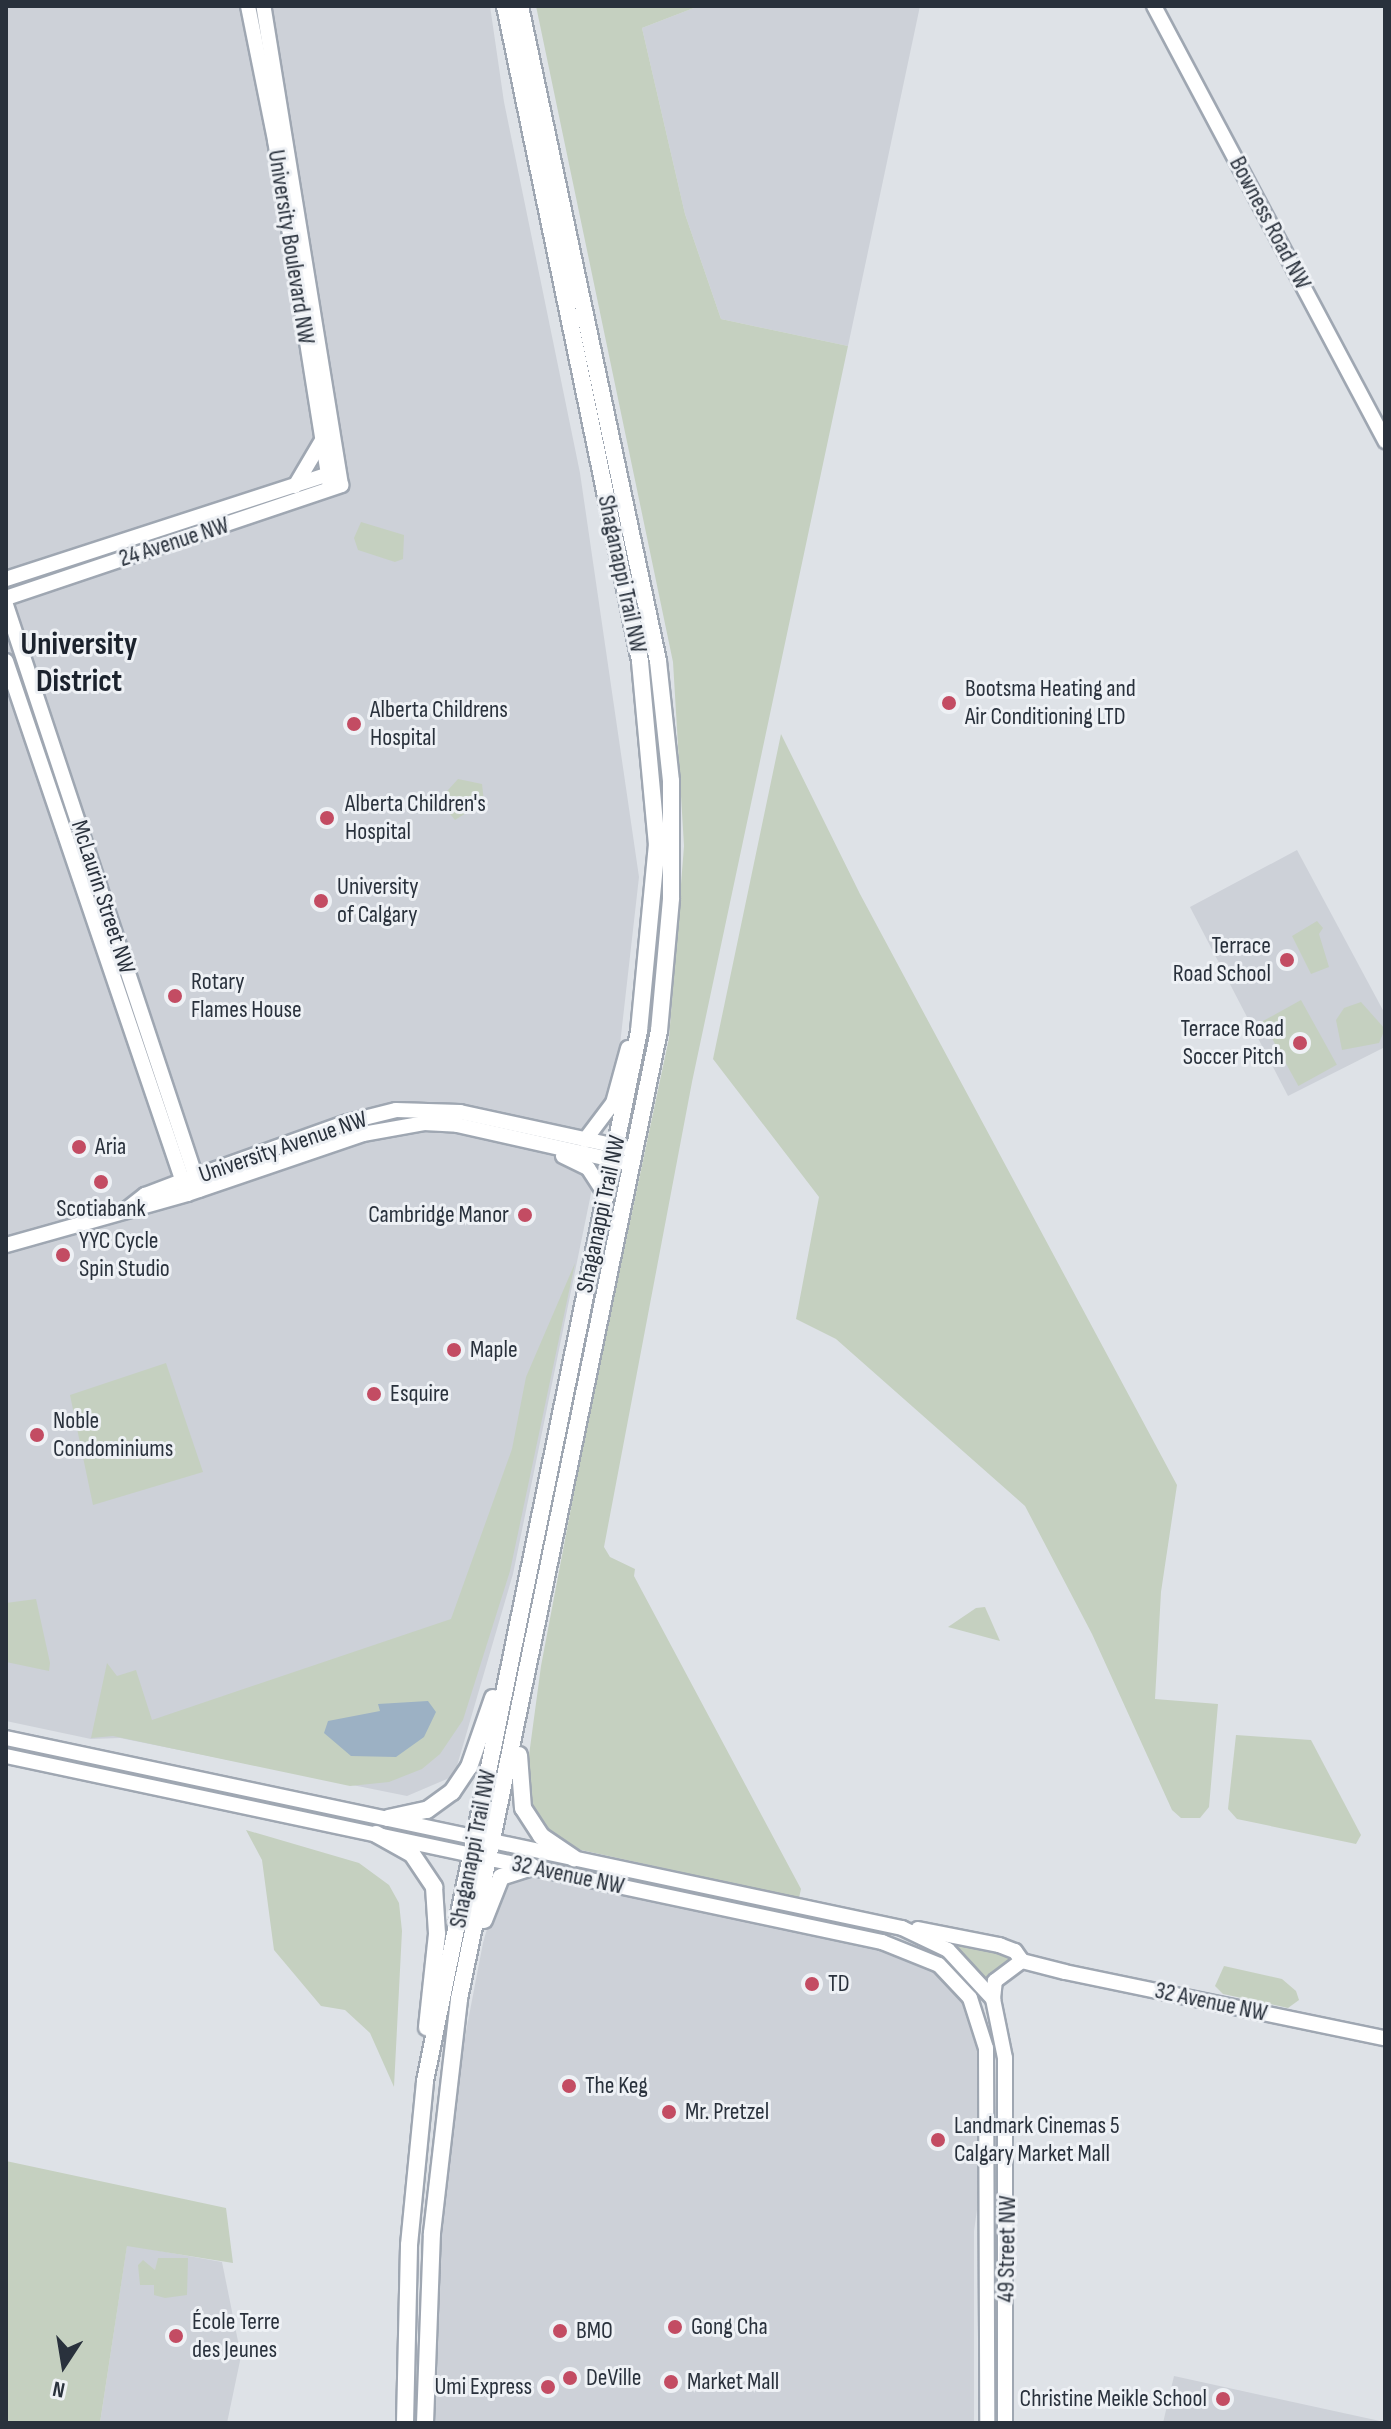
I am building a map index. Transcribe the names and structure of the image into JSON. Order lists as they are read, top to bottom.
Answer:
{
  "streets": {
    "main road": ["Shaganappi Trail NW"],
    "street": [
      "Bowness Road NW",
      "University Boulevard NW",
      "24 Avenue NW",
      "McLaurin Street NW",
      "University Avenue NW",
      "32 Avenue NW",
      "49 Street NW"
    ]
  },
  "crossings": [
    ["University Boulevard NW", "24 Avenue NW"],
    ["Shaganappi Trail NW", "University Avenue NW"],
    ["Shaganappi Trail NW", "32 Avenue NW"],
    ["McLaurin Street NW", "University Avenue NW"],
    ["32 Avenue NW", "49 Street NW"]
  ],
  "districts": ["University District"],
  "places": [
    "Bootsma Heating and Air Conditioning LTD",
    "Alberta Childrens Hospital",
    "Alberta Children's Hospital",
    "University of Calgary",
    "Terrace Road School",
    "Rotary Flames House",
    "Terrace Road Soccer Pitch",
    "Aria",
    "Scotiabank",
    "Cambridge Manor",
    "YYC Cycle Spin Studio",
    "Maple",
    "Esquire",
    "Noble Condominiums",
    "TD",
    "The Keg",
    "Mr. Pretzel",
    "Landmark Cinemas 5 Calgary Market Mall",
    "Gong Cha",
    "BMO",
    "École Terre des Jeunes",
    "DeVille",
    "Market Mall",
    "Umi Express",
    "Christine Meikle School"
  ],
  "north": "bottom"
}
